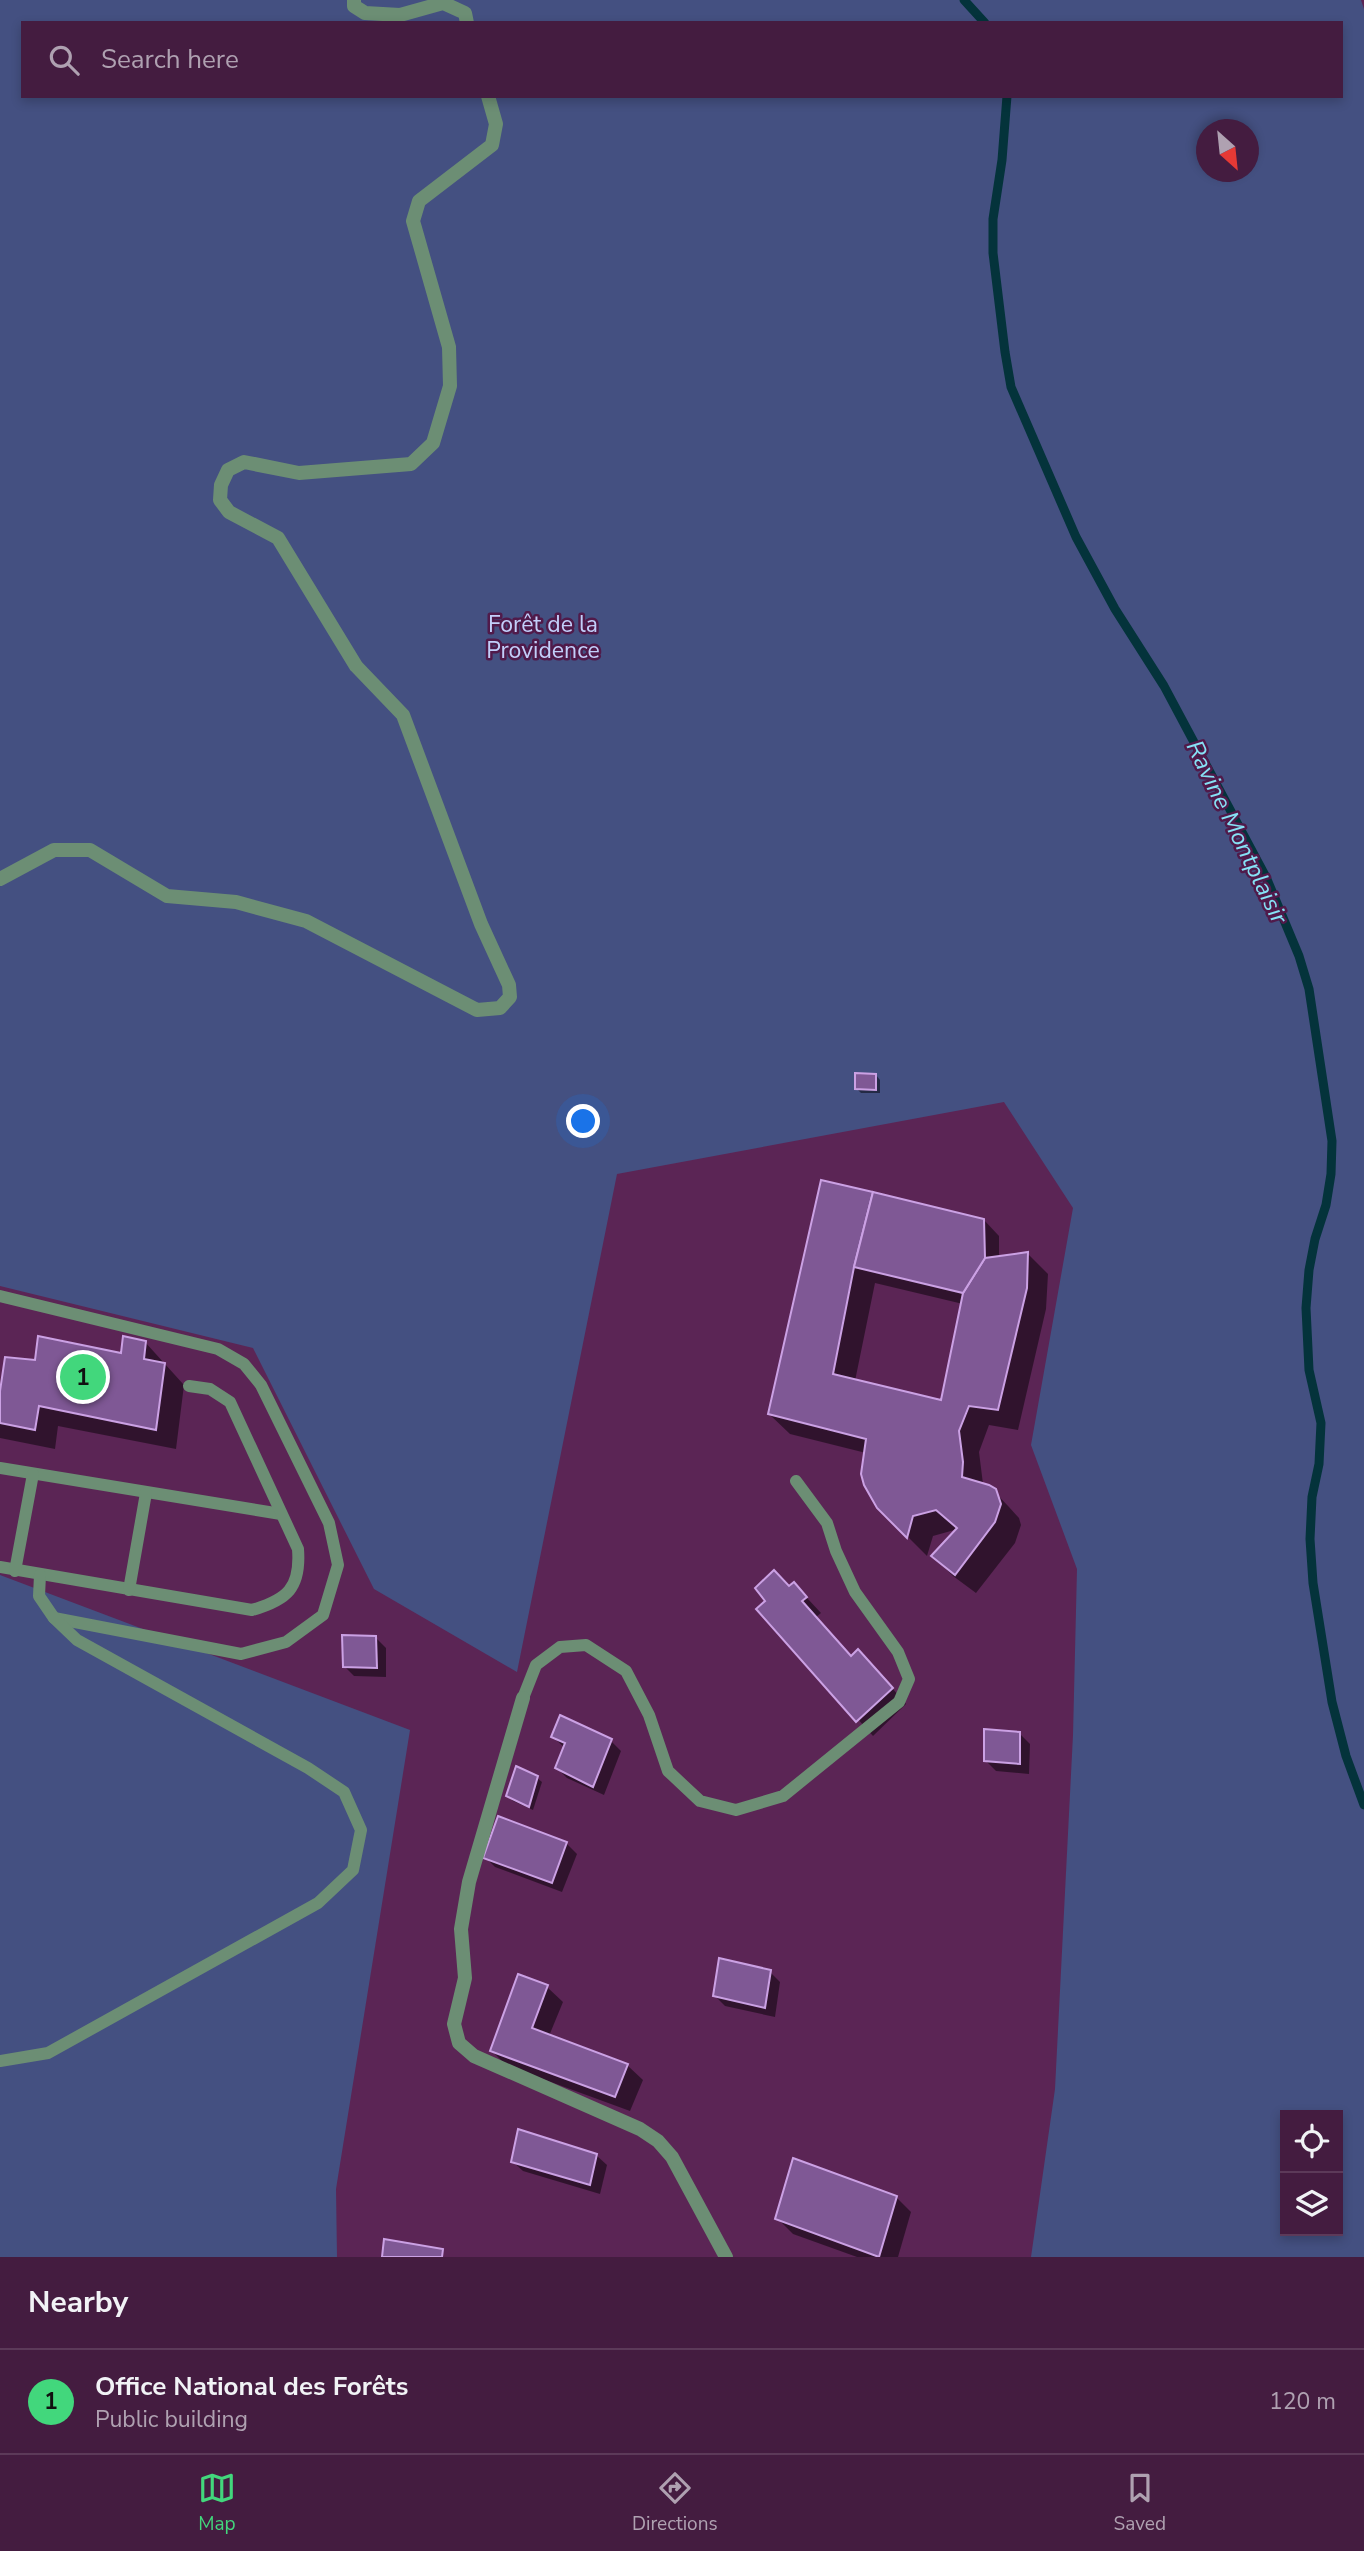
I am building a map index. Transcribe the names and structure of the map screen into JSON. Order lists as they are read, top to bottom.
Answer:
{
  "water": ["Ravine Montplaisir"],
  "parks": ["Forêt de la Providence"],
  "north": "bottom right",
  "page": {
    "search": "Search here",
    "pins": "1",
    "heading": "Nearby",
    "list": [
      {
        "mark": "1",
        "name": "Office National des Forêts",
        "note": "Public building",
        "value": "120 m"
      }
    ],
    "nav": ["Map", "Directions", "Saved"]
  }
}
